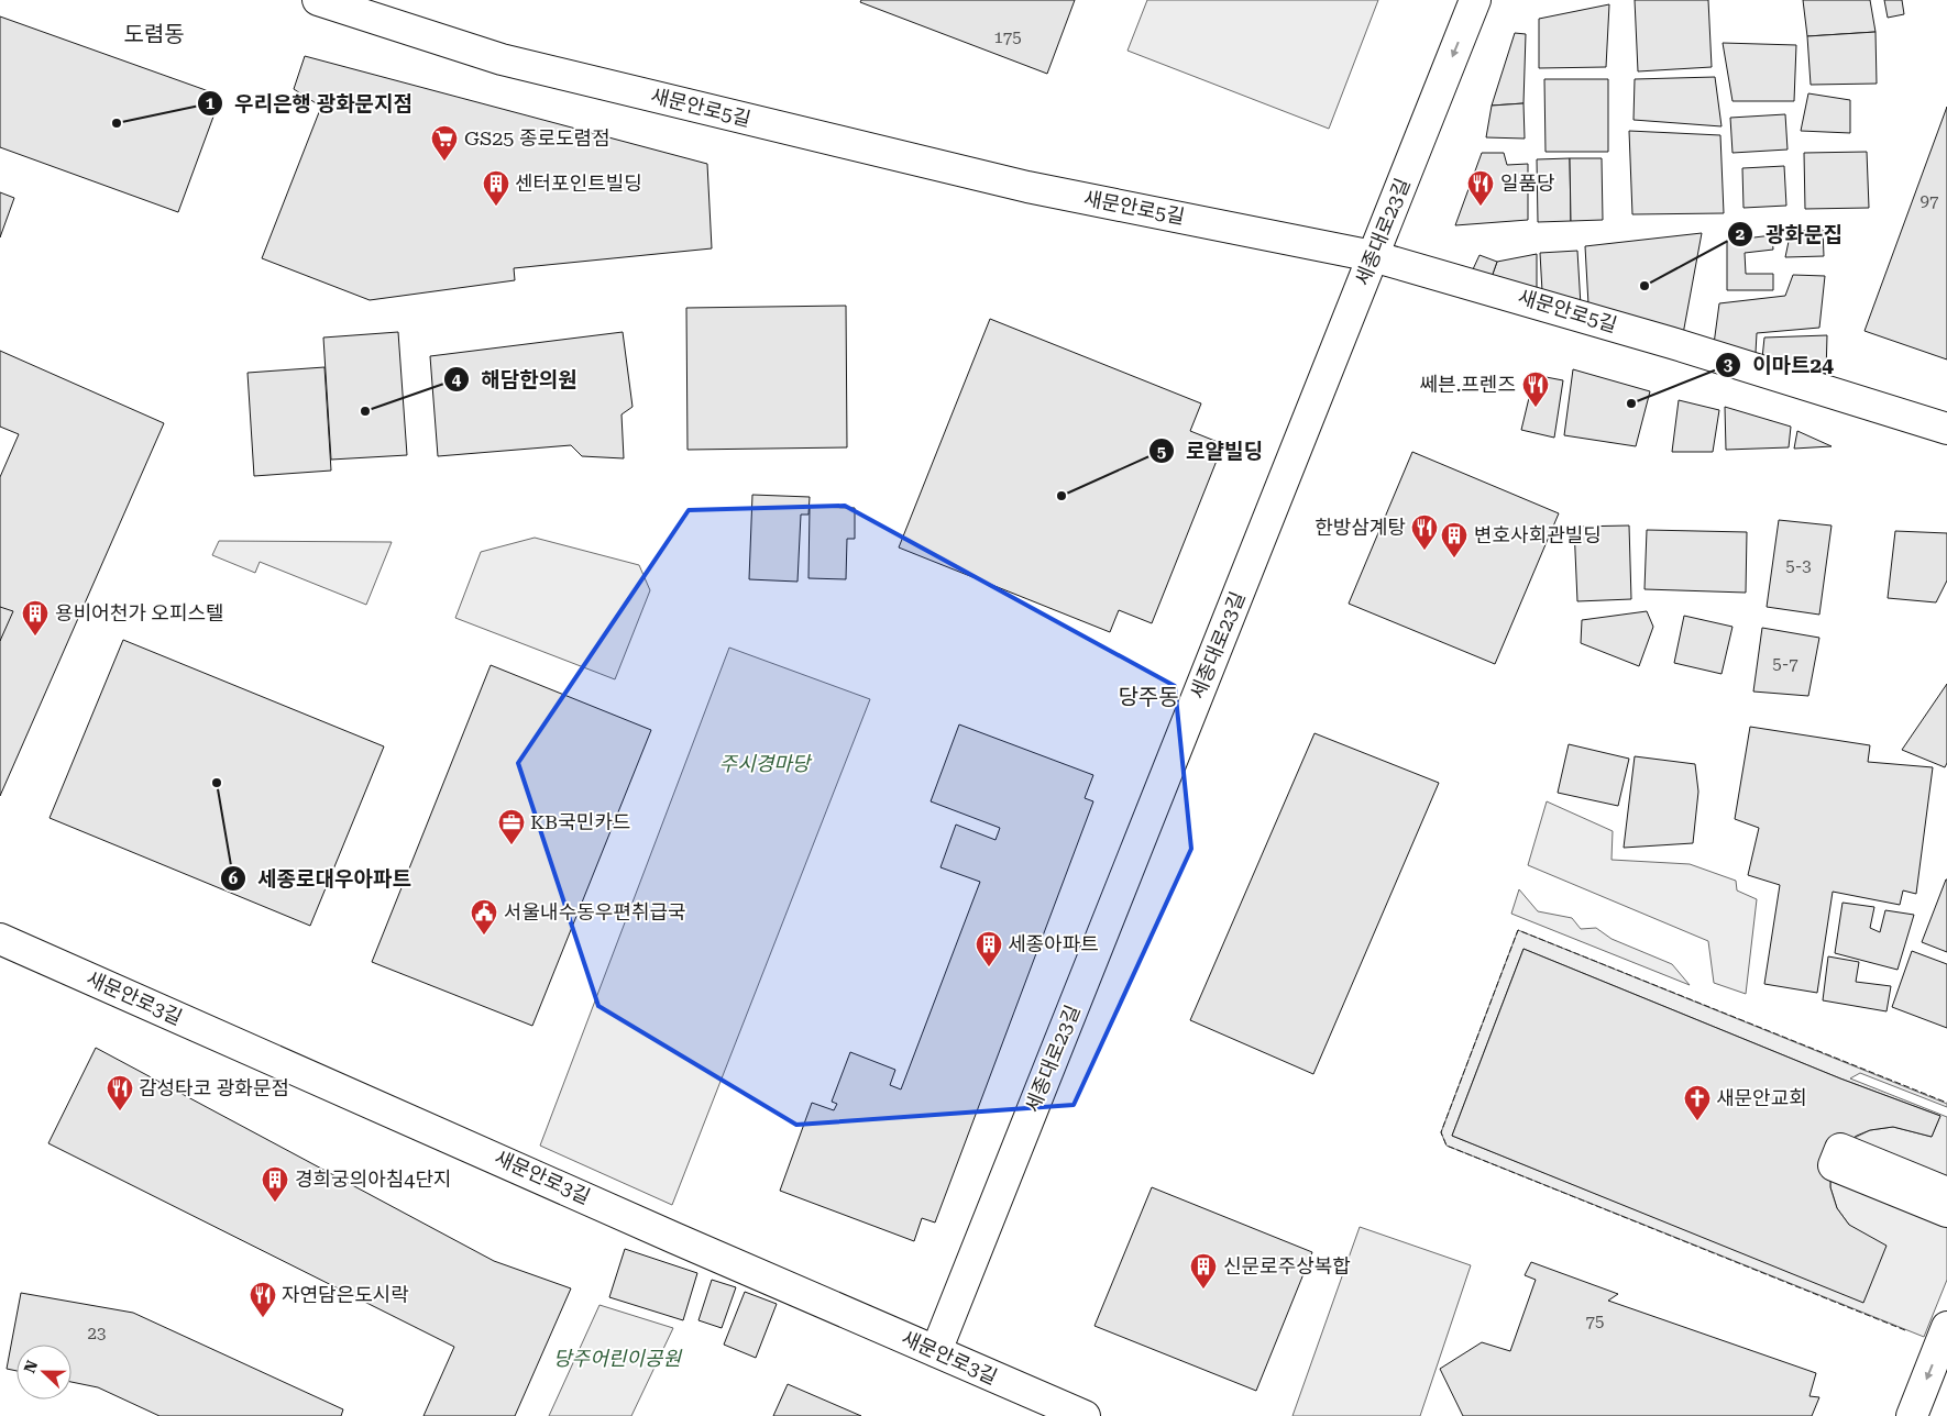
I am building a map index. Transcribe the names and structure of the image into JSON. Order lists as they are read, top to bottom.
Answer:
{
  "streets": {
    "street": ["새문안로5길", "세종대로23길", "새문안로3길"]
  },
  "crossings": [
    ["새문안로5길", "세종대로23길"],
    ["세종대로23길", "새문안로3길"]
  ],
  "districts": ["도렴동", "당주동"],
  "parks": ["주시경마당", "당주어린이공원"],
  "places": {
    "other": [
      "우리은행 광화문지점",
      "광화문집",
      "이마트24",
      "해담한의원",
      "로얄빌딩",
      "세종로대우아파트"
    ],
    "supermarket": ["GS25 종로도렴점"],
    "building": [
      "센터포인트빌딩",
      "변호사회관빌딩",
      "용비어천가 오피스텔",
      "세종아파트",
      "경희궁의아침4단지",
      "신문로주상복합"
    ],
    "restaurant": [
      "일품당",
      "쎄븐.프렌즈",
      "한방삼계탕",
      "감성타코 광화문점",
      "자연담은도시락"
    ],
    "office": ["KB국민카드"],
    "public building": ["서울내수동우편취급국"],
    "church": ["새문안교회"]
  },
  "house_numbers": [
    "175",
    "97",
    "5-3",
    "5-7",
    "75",
    "23"
  ],
  "north": "left"
}
